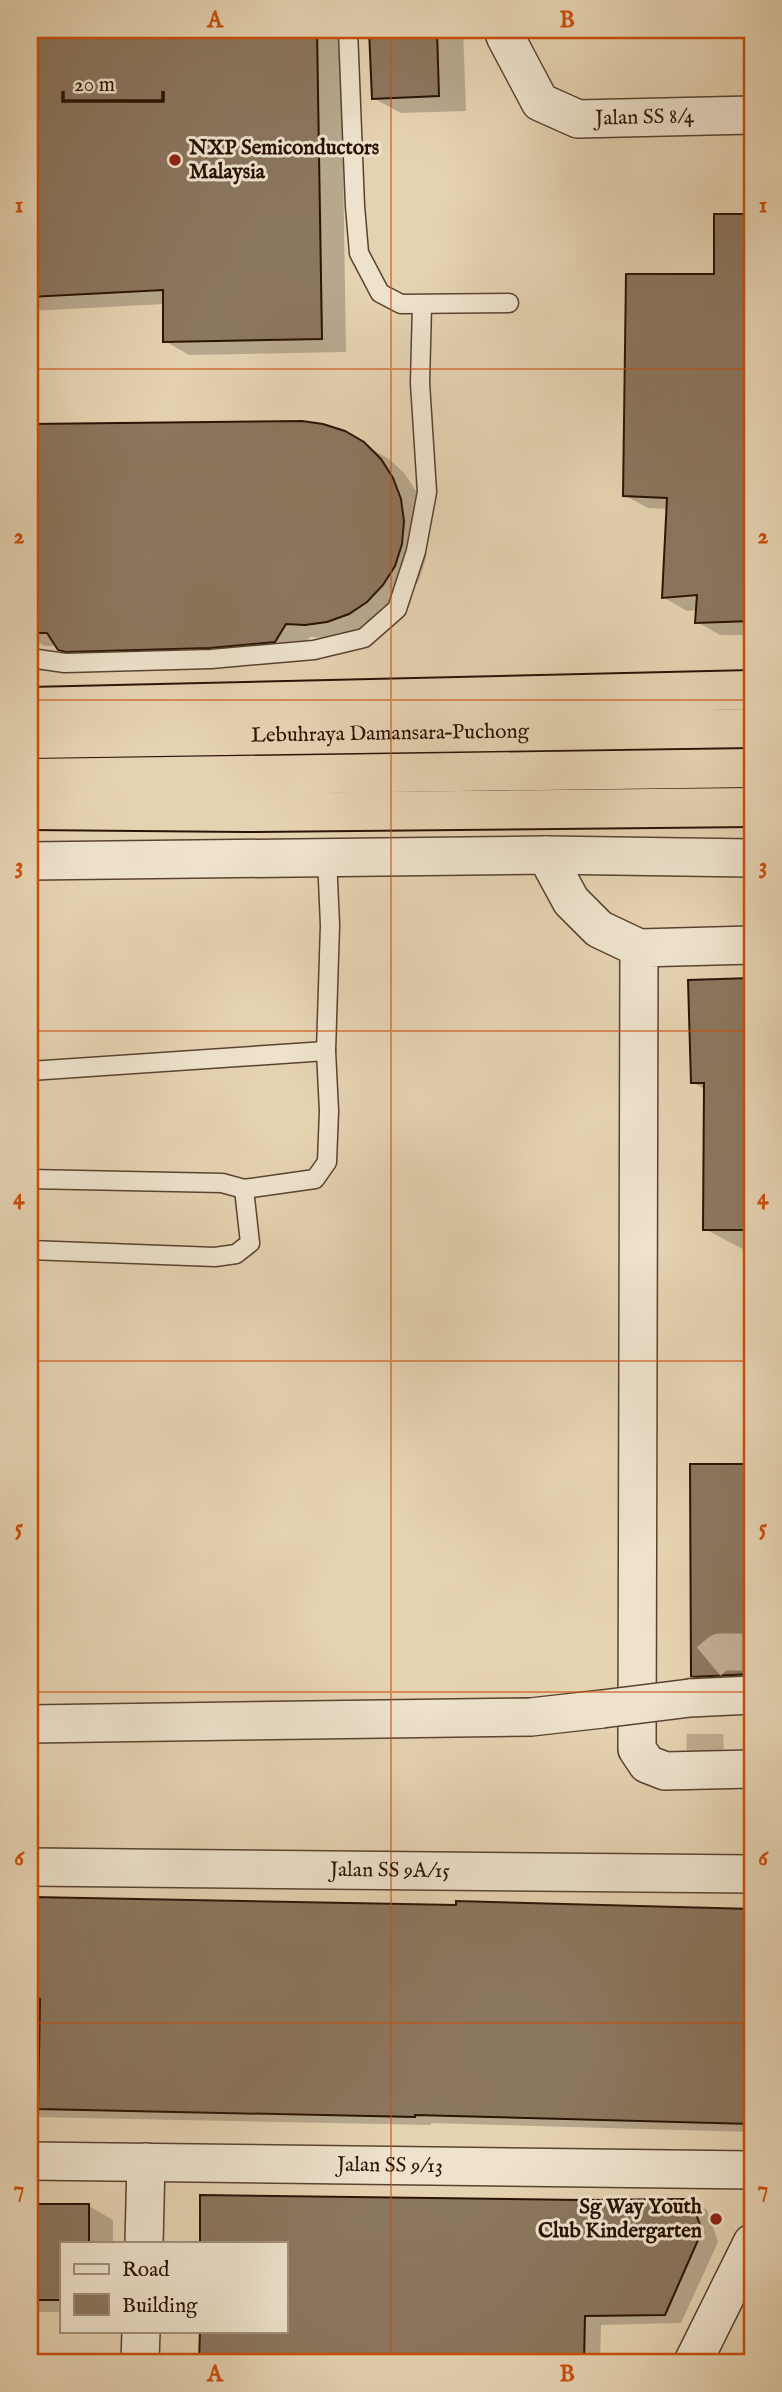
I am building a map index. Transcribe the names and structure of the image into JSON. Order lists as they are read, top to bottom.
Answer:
{
  "streets": {
    "highway": ["Lebuhraya Damansara–Puchong"],
    "street": ["Jalan SS 8/4", "Jalan SS 9A/15", "Jalan SS 9/13"]
  },
  "places": ["NXP Semiconductors Malaysia", "Sg Way Youth Club Kindergarten"],
  "legend": ["Road", "Building"],
  "scale_bar": "20 m",
  "grid": {
    "columns": ["A", "B"],
    "rows": [
      "1",
      "2",
      "3",
      "4",
      "5",
      "6",
      "7"
    ]
  }
}
